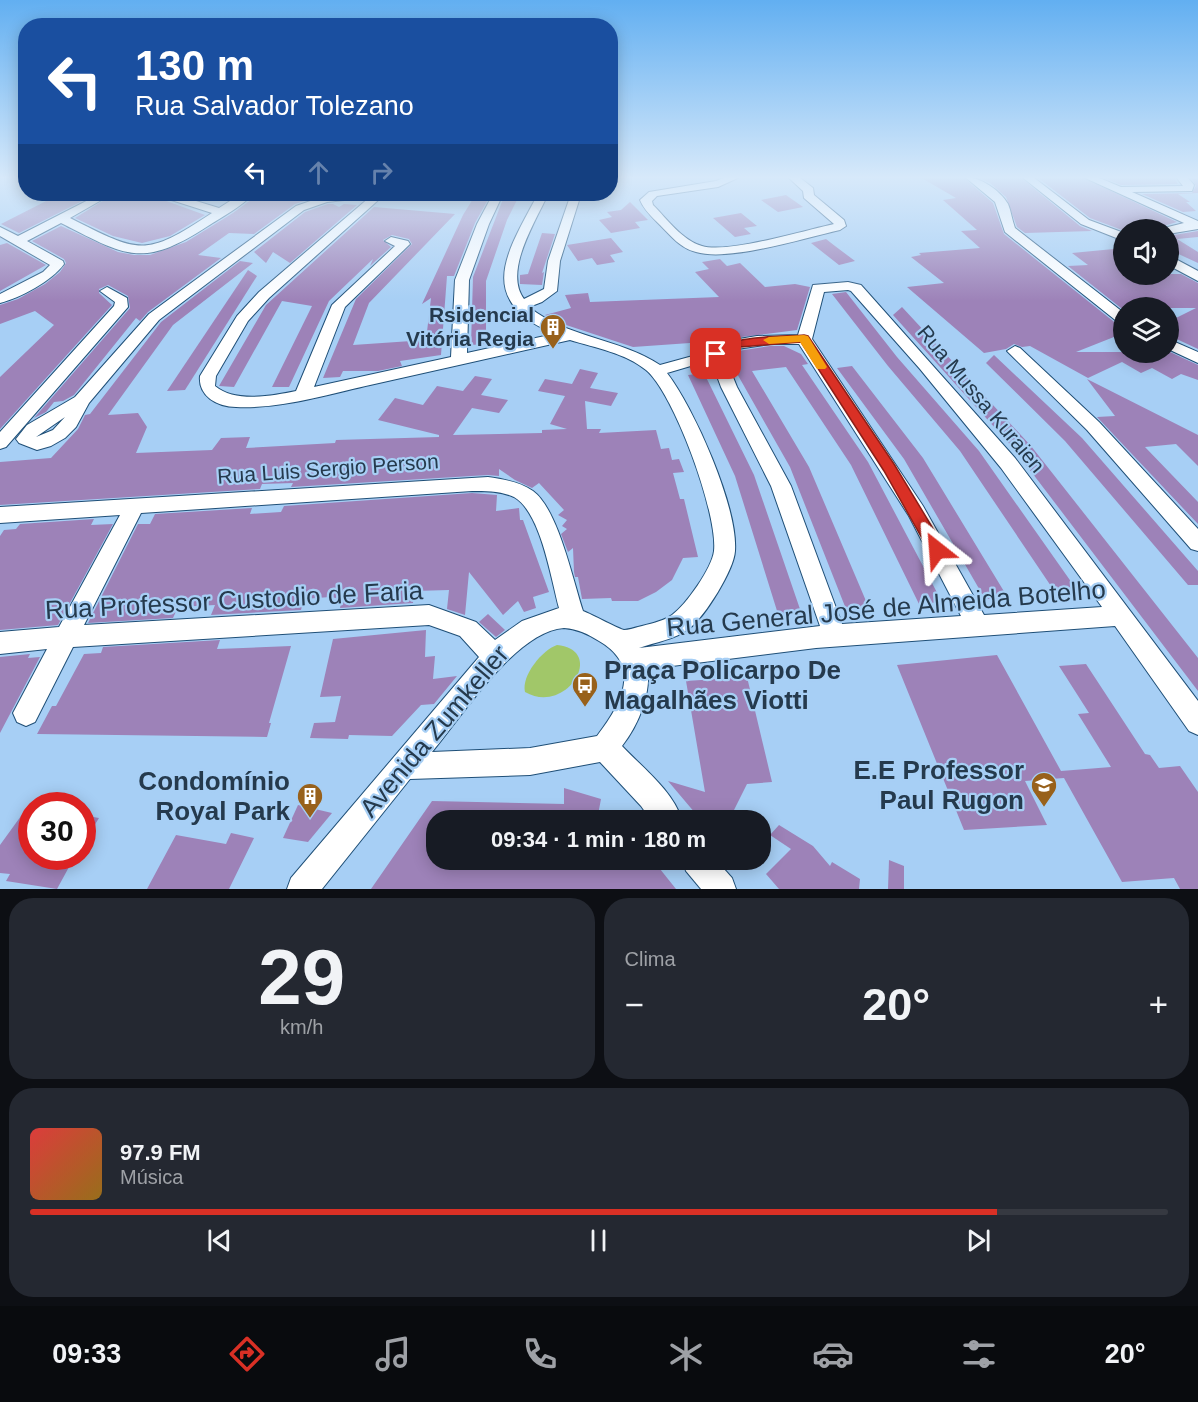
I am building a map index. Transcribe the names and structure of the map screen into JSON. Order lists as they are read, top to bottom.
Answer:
{
  "streets": {
    "street": [
      "Rua Mussa Kuraien",
      "Rua Luis Sergio Person",
      "Rua Professor Custodio de Faria",
      "Rua General José de Almeida Botelho",
      "Avenida Zumkeller"
    ]
  },
  "crossings": [
    ["Rua Mussa Kuraien", "Rua General José de Almeida Botelho"],
    ["Rua Luis Sergio Person", "Avenida Zumkeller"],
    ["Rua Professor Custodio de Faria", "Avenida Zumkeller"]
  ],
  "places": {
    "building": ["Rsidencial Vitória Regia", "Condomínio Royal Park"],
    "bus stop": ["Praça Policarpo De Magalhães Viotti"],
    "school or university": ["E.E Professor Paul Rugon"]
  },
  "page": {
    "turn": ["130 m", "Rua Salvador Tolezano"],
    "limit": "30",
    "trip": "09:34 · 1 min · 180 m",
    "tile": [
      ["29", "km/h"],
      "Clima"
    ],
    "heat": ["−", "20°", "+"],
    "song": ["97.9 FM", "Música"],
    "tabs": ["09:33", "20°"]
  }
}
